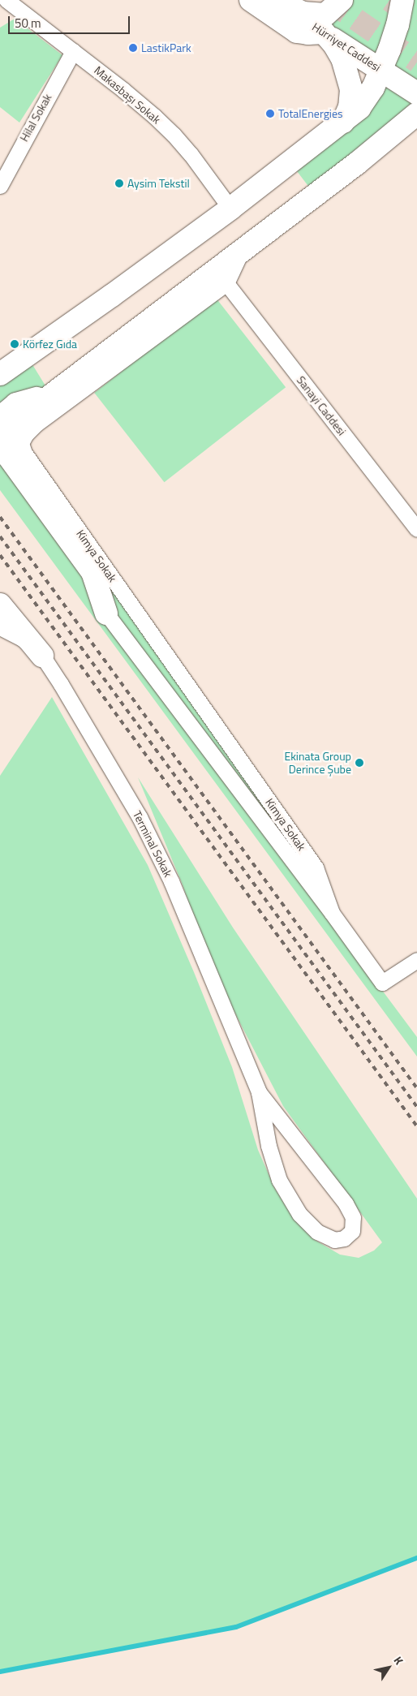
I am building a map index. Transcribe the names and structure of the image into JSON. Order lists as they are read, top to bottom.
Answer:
{
  "streets": {
    "main road": ["Hürriyet Caddesi"],
    "street": [
      "Makasbaşı Sokak",
      "Hilal Sokak",
      "Sanayi Caddesi",
      "Kimya Sokak",
      "Terminal Sokak"
    ]
  },
  "crossings": [
    ["Makasbaşı Sokak", "Hilal Sokak"],
    ["Sanayi Caddesi", "Kimya Sokak"]
  ],
  "places": [
    "LastikPark",
    "TotalEnergies",
    "Aysim Tekstil",
    "Körfez Gıda",
    "Ekinata Group Derince Şube"
  ],
  "scale_bar": "50 m",
  "north": "top right"
}
